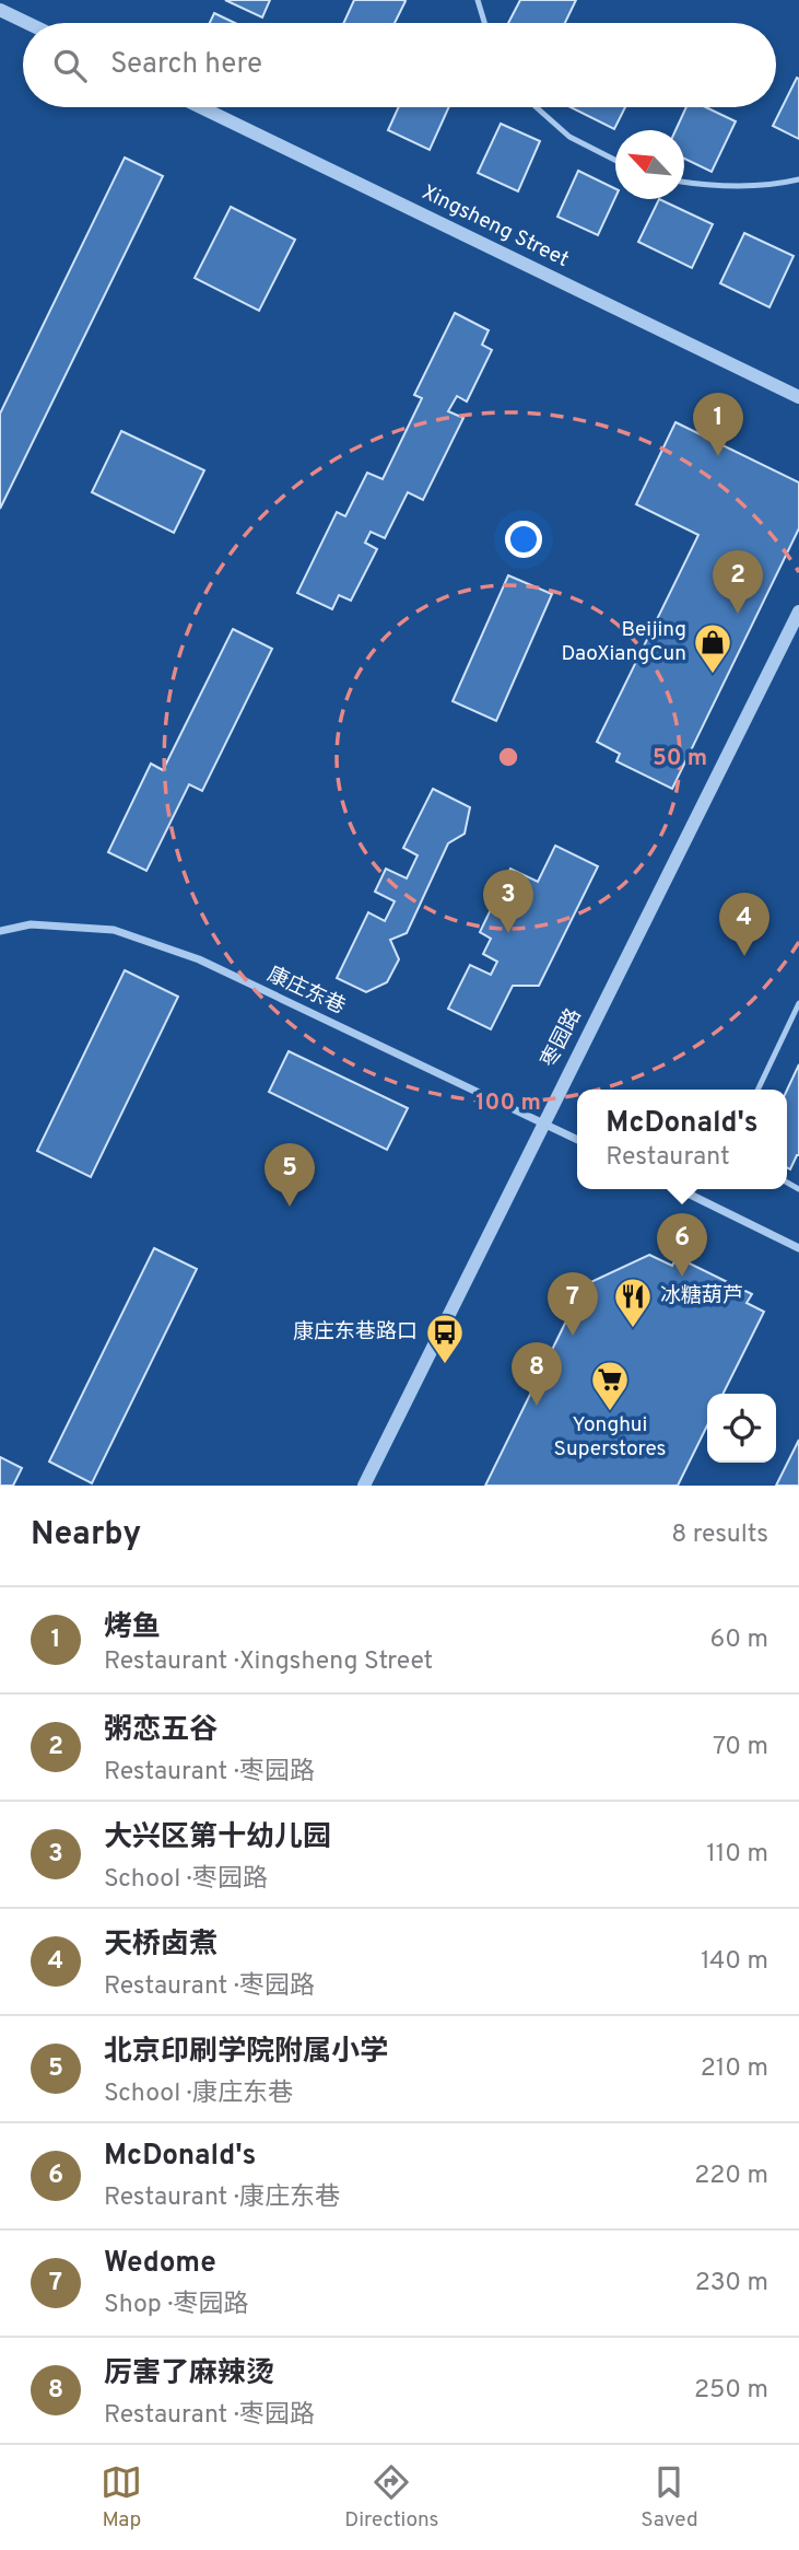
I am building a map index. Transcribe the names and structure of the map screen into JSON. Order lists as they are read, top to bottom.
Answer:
{
  "streets": {
    "street": ["Xingsheng Street", "康庄东巷", "枣园路"]
  },
  "crossings": [
    ["康庄东巷", "枣园路"]
  ],
  "places": {
    "shop": ["Beijing DaoXiangCun"],
    "restaurant": ["冰糖葫芦"],
    "bus stop": ["康庄东巷路口"],
    "supermarket": ["Yonghui Superstores"]
  },
  "north": "top left",
  "page": {
    "search": "Search here",
    "pins": [
      "1",
      "2",
      "3",
      "4",
      "5",
      "6",
      "7",
      "8"
    ],
    "popup": ["McDonald's", "Restaurant"],
    "heading": ["Nearby", "8 results"],
    "list": [
      {
        "mark": "1",
        "name": "烤鱼",
        "note": "Restaurant · Xingsheng Street",
        "value": "60 m"
      },
      {
        "mark": "2",
        "name": "粥恋五谷",
        "note": "Restaurant · 枣园路",
        "value": "70 m"
      },
      {
        "mark": "3",
        "name": "大兴区第十幼儿园",
        "note": "School · 枣园路",
        "value": "110 m"
      },
      {
        "mark": "4",
        "name": "天桥卤煮",
        "note": "Restaurant · 枣园路",
        "value": "140 m"
      },
      {
        "mark": "5",
        "name": "北京印刷学院附属小学",
        "note": "School · 康庄东巷",
        "value": "210 m"
      },
      {
        "mark": "6",
        "name": "McDonald's",
        "note": "Restaurant · 康庄东巷",
        "value": "220 m"
      },
      {
        "mark": "7",
        "name": "Wedome",
        "note": "Shop · 枣园路",
        "value": "230 m"
      },
      {
        "mark": "8",
        "name": "厉害了麻辣烫",
        "note": "Restaurant · 枣园路",
        "value": "250 m"
      }
    ],
    "nav": ["Map", "Directions", "Saved"]
  },
  "rings": ["50 m", "100 m"]
}
